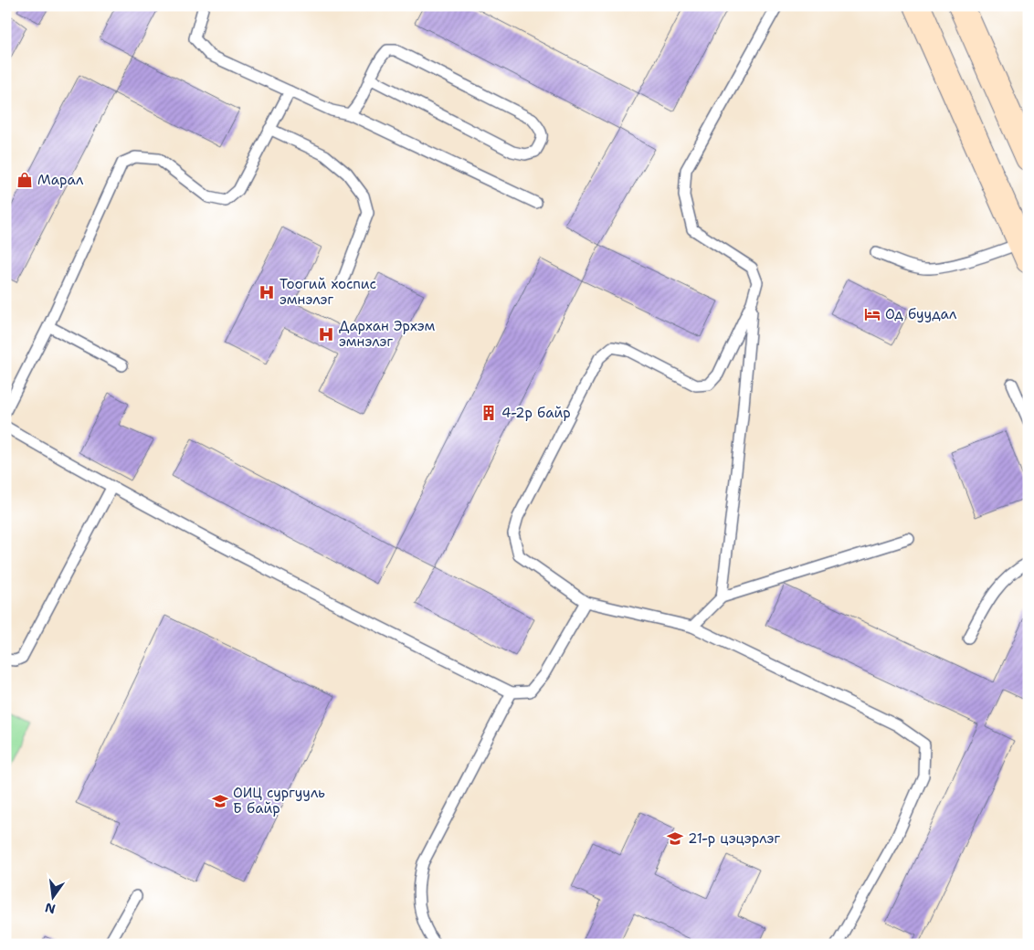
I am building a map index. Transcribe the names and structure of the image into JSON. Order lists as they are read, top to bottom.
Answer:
{
  "places": {
    "shop": ["Марал"],
    "hospital": ["Тоогий хоспис эмнэлэг", "Дархан Эрхэм эмнэлэг"],
    "hotel": ["Од буудал"],
    "building": ["4-2р байр"],
    "school or university": ["ОИЦ сургууль Б байр", "21-р цэцэрлэг"]
  },
  "north": "bottom"
}
